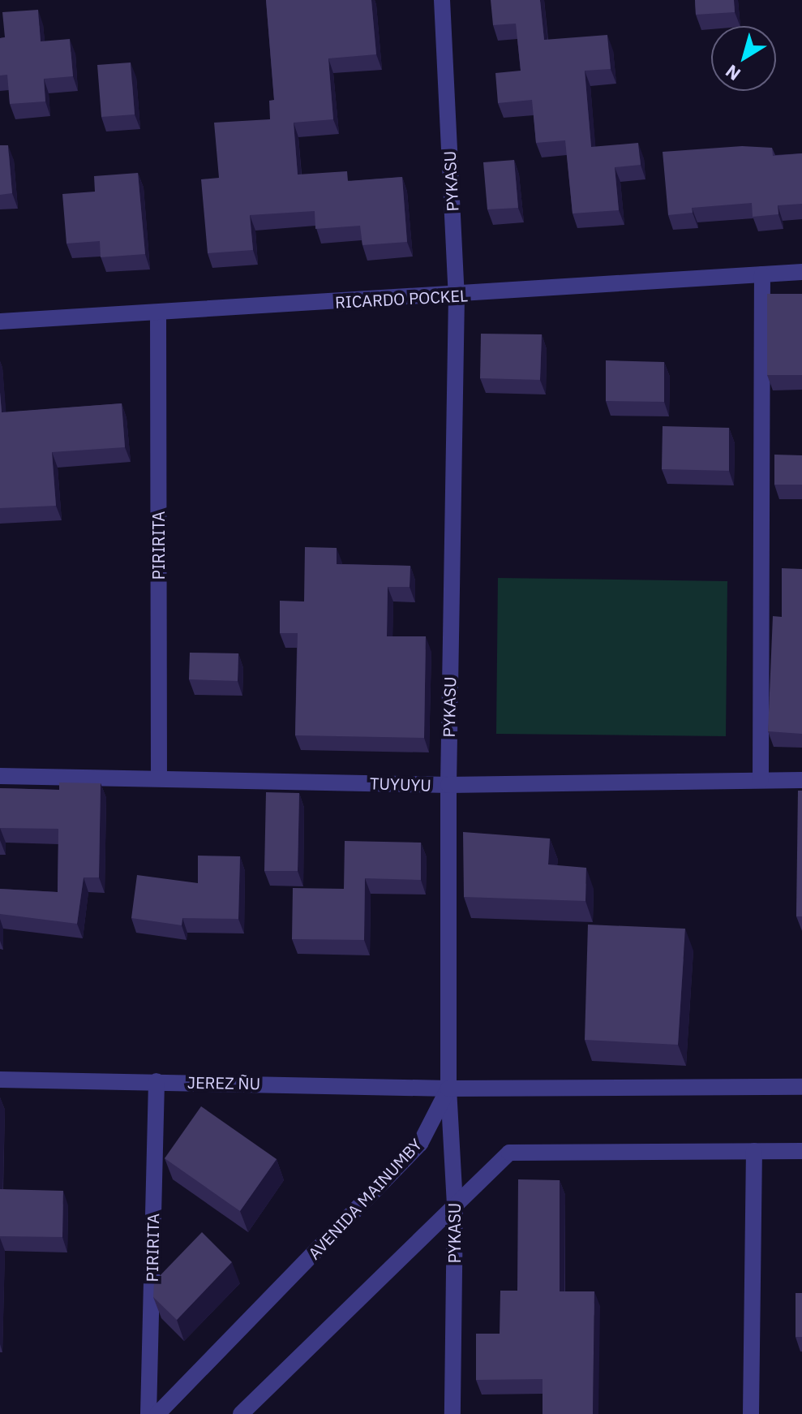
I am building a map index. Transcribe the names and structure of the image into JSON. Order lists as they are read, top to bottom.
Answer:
{
  "streets": {
    "street": [
      "PYKASU",
      "RICARDO POCKEL",
      "PIRIRITA",
      "TUYUYU",
      "JEREZ ÑU",
      "AVENIDA MAINUMBY"
    ]
  },
  "crossings": [
    ["PYKASU", "RICARDO POCKEL"],
    ["PYKASU", "TUYUYU"],
    ["PYKASU", "JEREZ ÑU"],
    ["PYKASU", "AVENIDA MAINUMBY"],
    ["RICARDO POCKEL", "PIRIRITA"],
    ["PIRIRITA", "TUYUYU"],
    ["PIRIRITA", "JEREZ ÑU"],
    ["JEREZ ÑU", "AVENIDA MAINUMBY"]
  ],
  "north": "bottom left"
}
